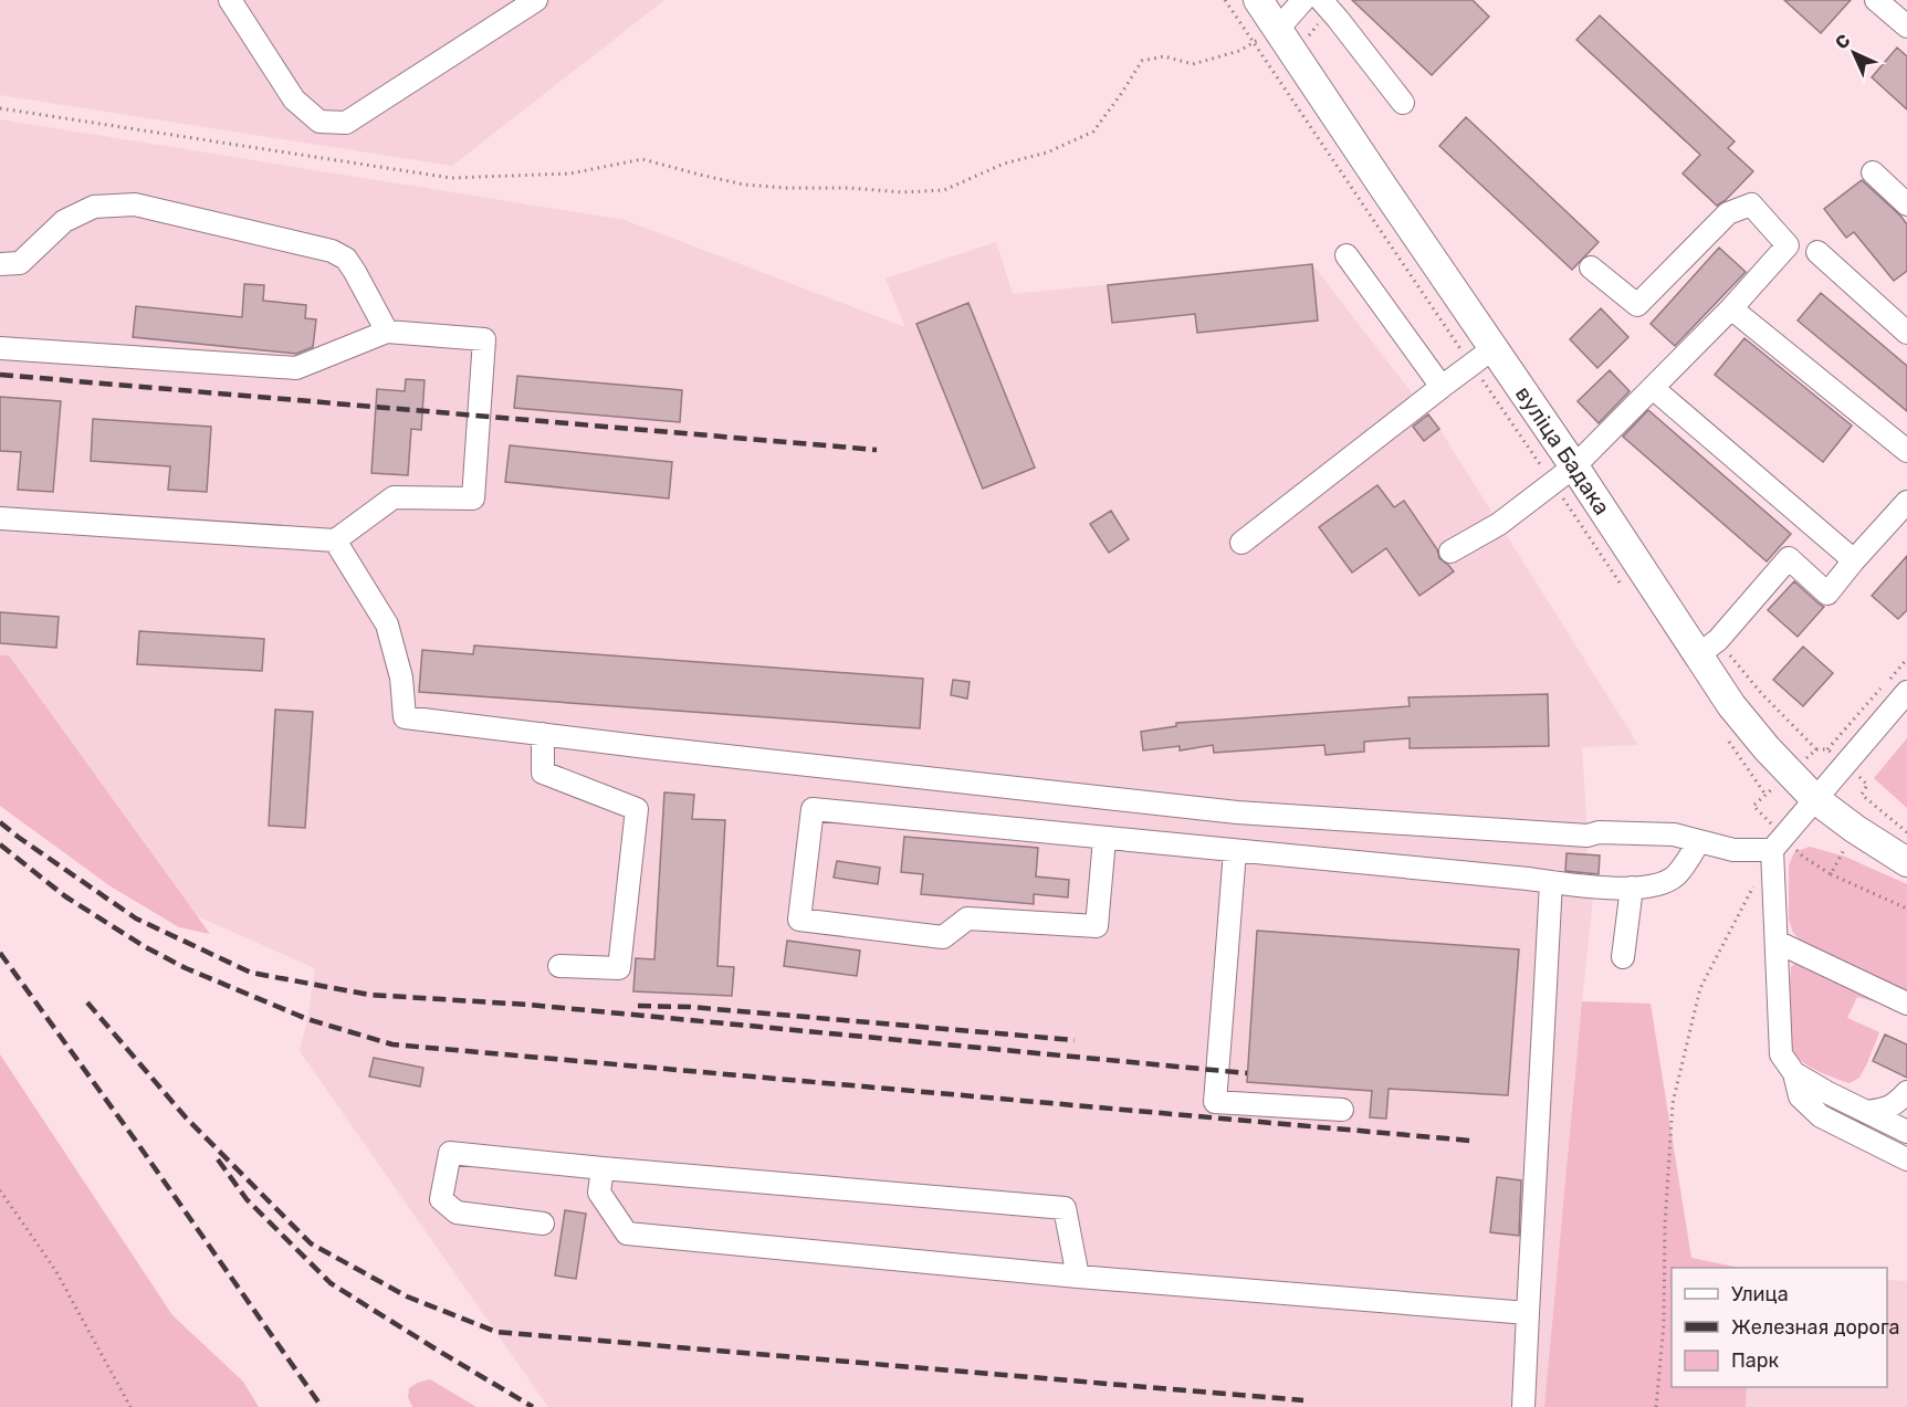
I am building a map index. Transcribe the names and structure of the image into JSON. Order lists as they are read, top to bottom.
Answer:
{
  "streets": {
    "main road": ["вуліца Бадака"]
  },
  "legend": ["Улица", "Железная дорога", "Парк"],
  "north": "top left"
}
